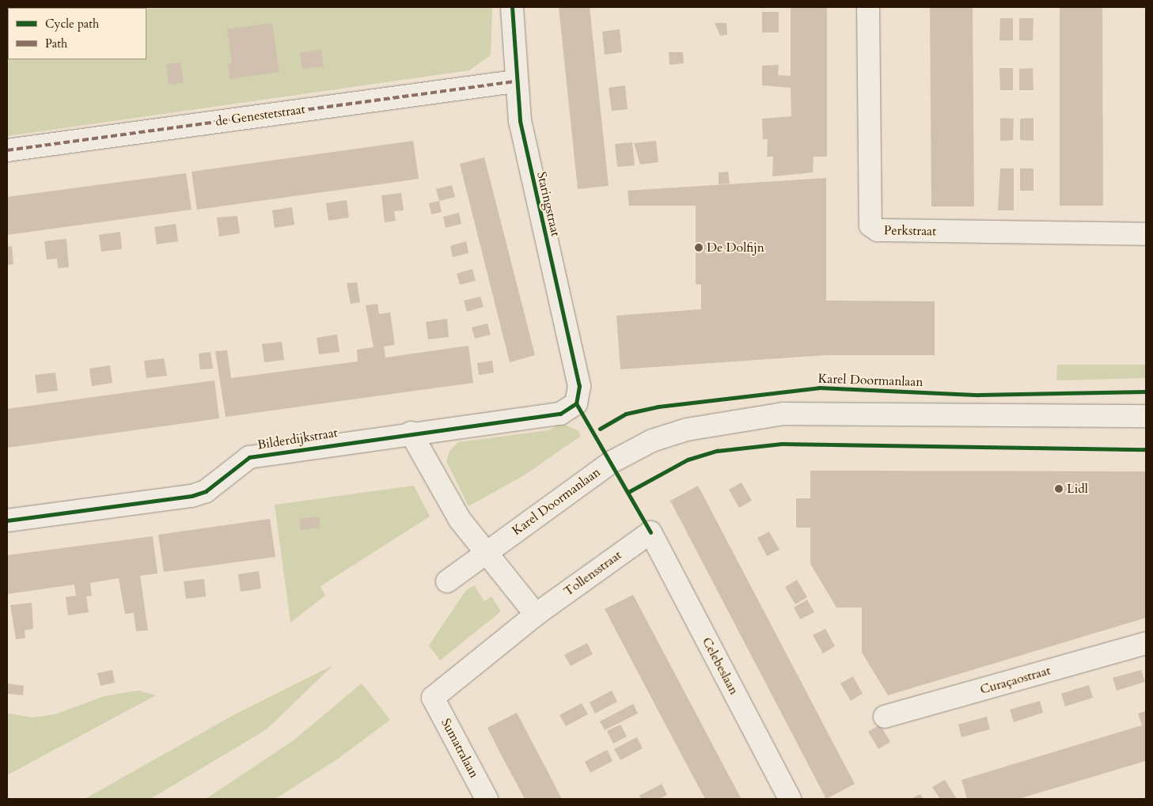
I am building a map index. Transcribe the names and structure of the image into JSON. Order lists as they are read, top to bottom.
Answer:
{
  "streets": {
    "street": [
      "de Genestetstraat",
      "Staringstraat",
      "Perkstraat",
      "Karel Doormanlaan",
      "Bilderdijkstraat",
      "Tollensstraat",
      "Celebeslaan",
      "Curaçaostraat",
      "Sumatralaan"
    ]
  },
  "crossings": [
    ["de Genestetstraat", "Staringstraat"],
    ["Staringstraat", "Bilderdijkstraat"],
    ["Tollensstraat", "Celebeslaan"],
    ["Tollensstraat", "Sumatralaan"]
  ],
  "places": ["De Dolfijn", "Lidl"],
  "legend": ["Cycle path", "Path"]
}
